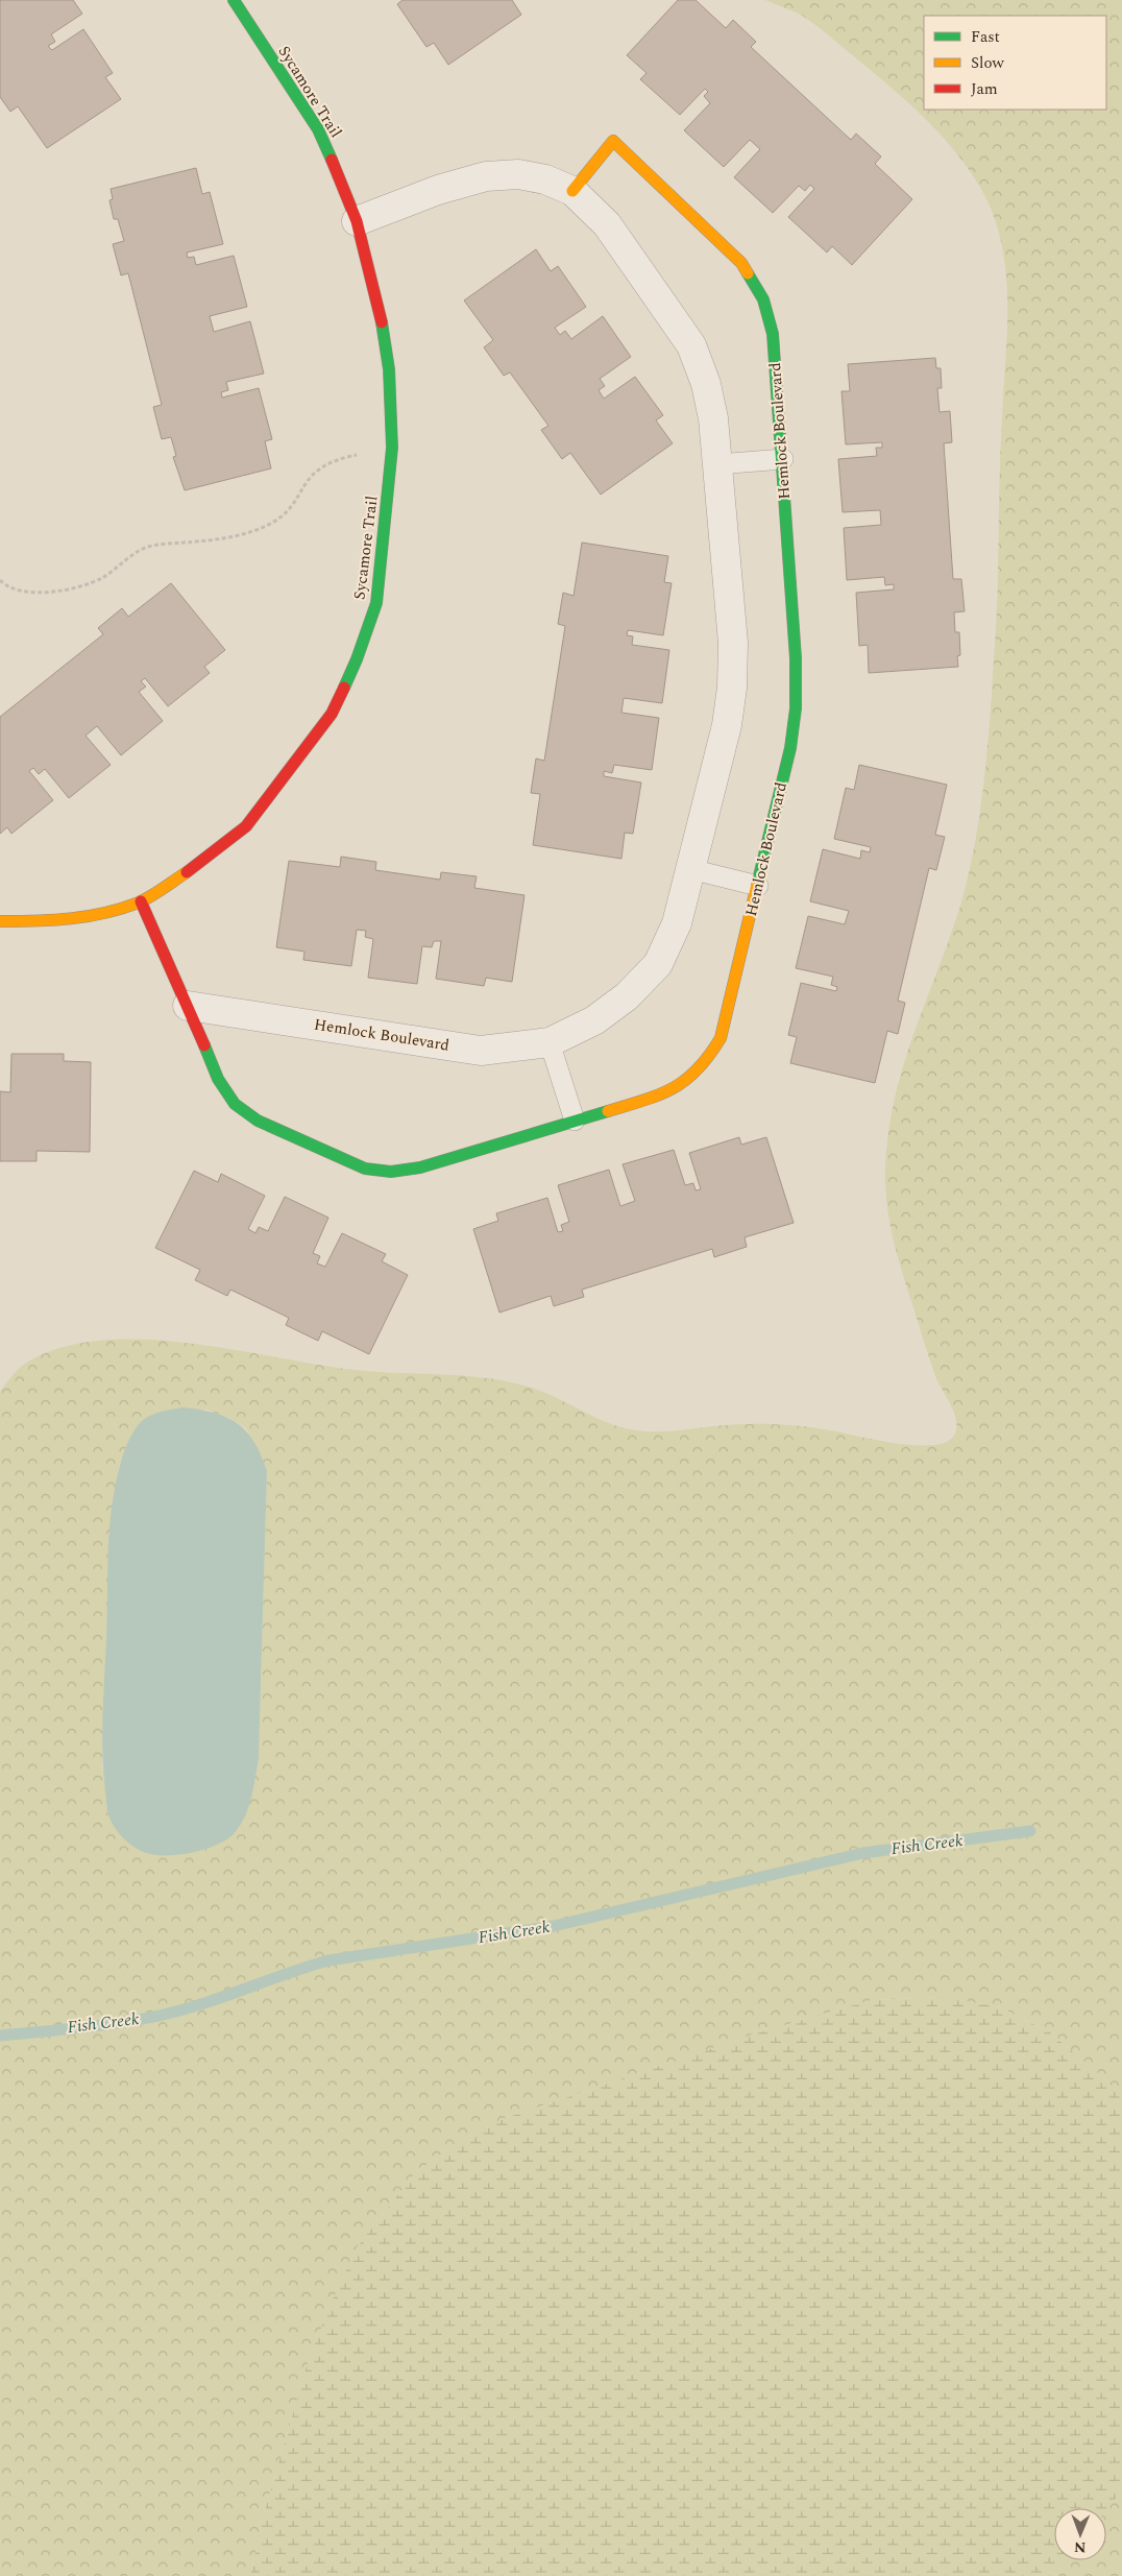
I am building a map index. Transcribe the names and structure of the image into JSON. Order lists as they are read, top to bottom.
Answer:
{
  "streets": {
    "street": ["Sycamore Trail", "Hemlock Boulevard"]
  },
  "crossings": [
    ["Sycamore Trail", "Hemlock Boulevard"]
  ],
  "water": ["Fish Creek"],
  "legend": ["Fast", "Slow", "Jam"],
  "north": "bottom"
}
